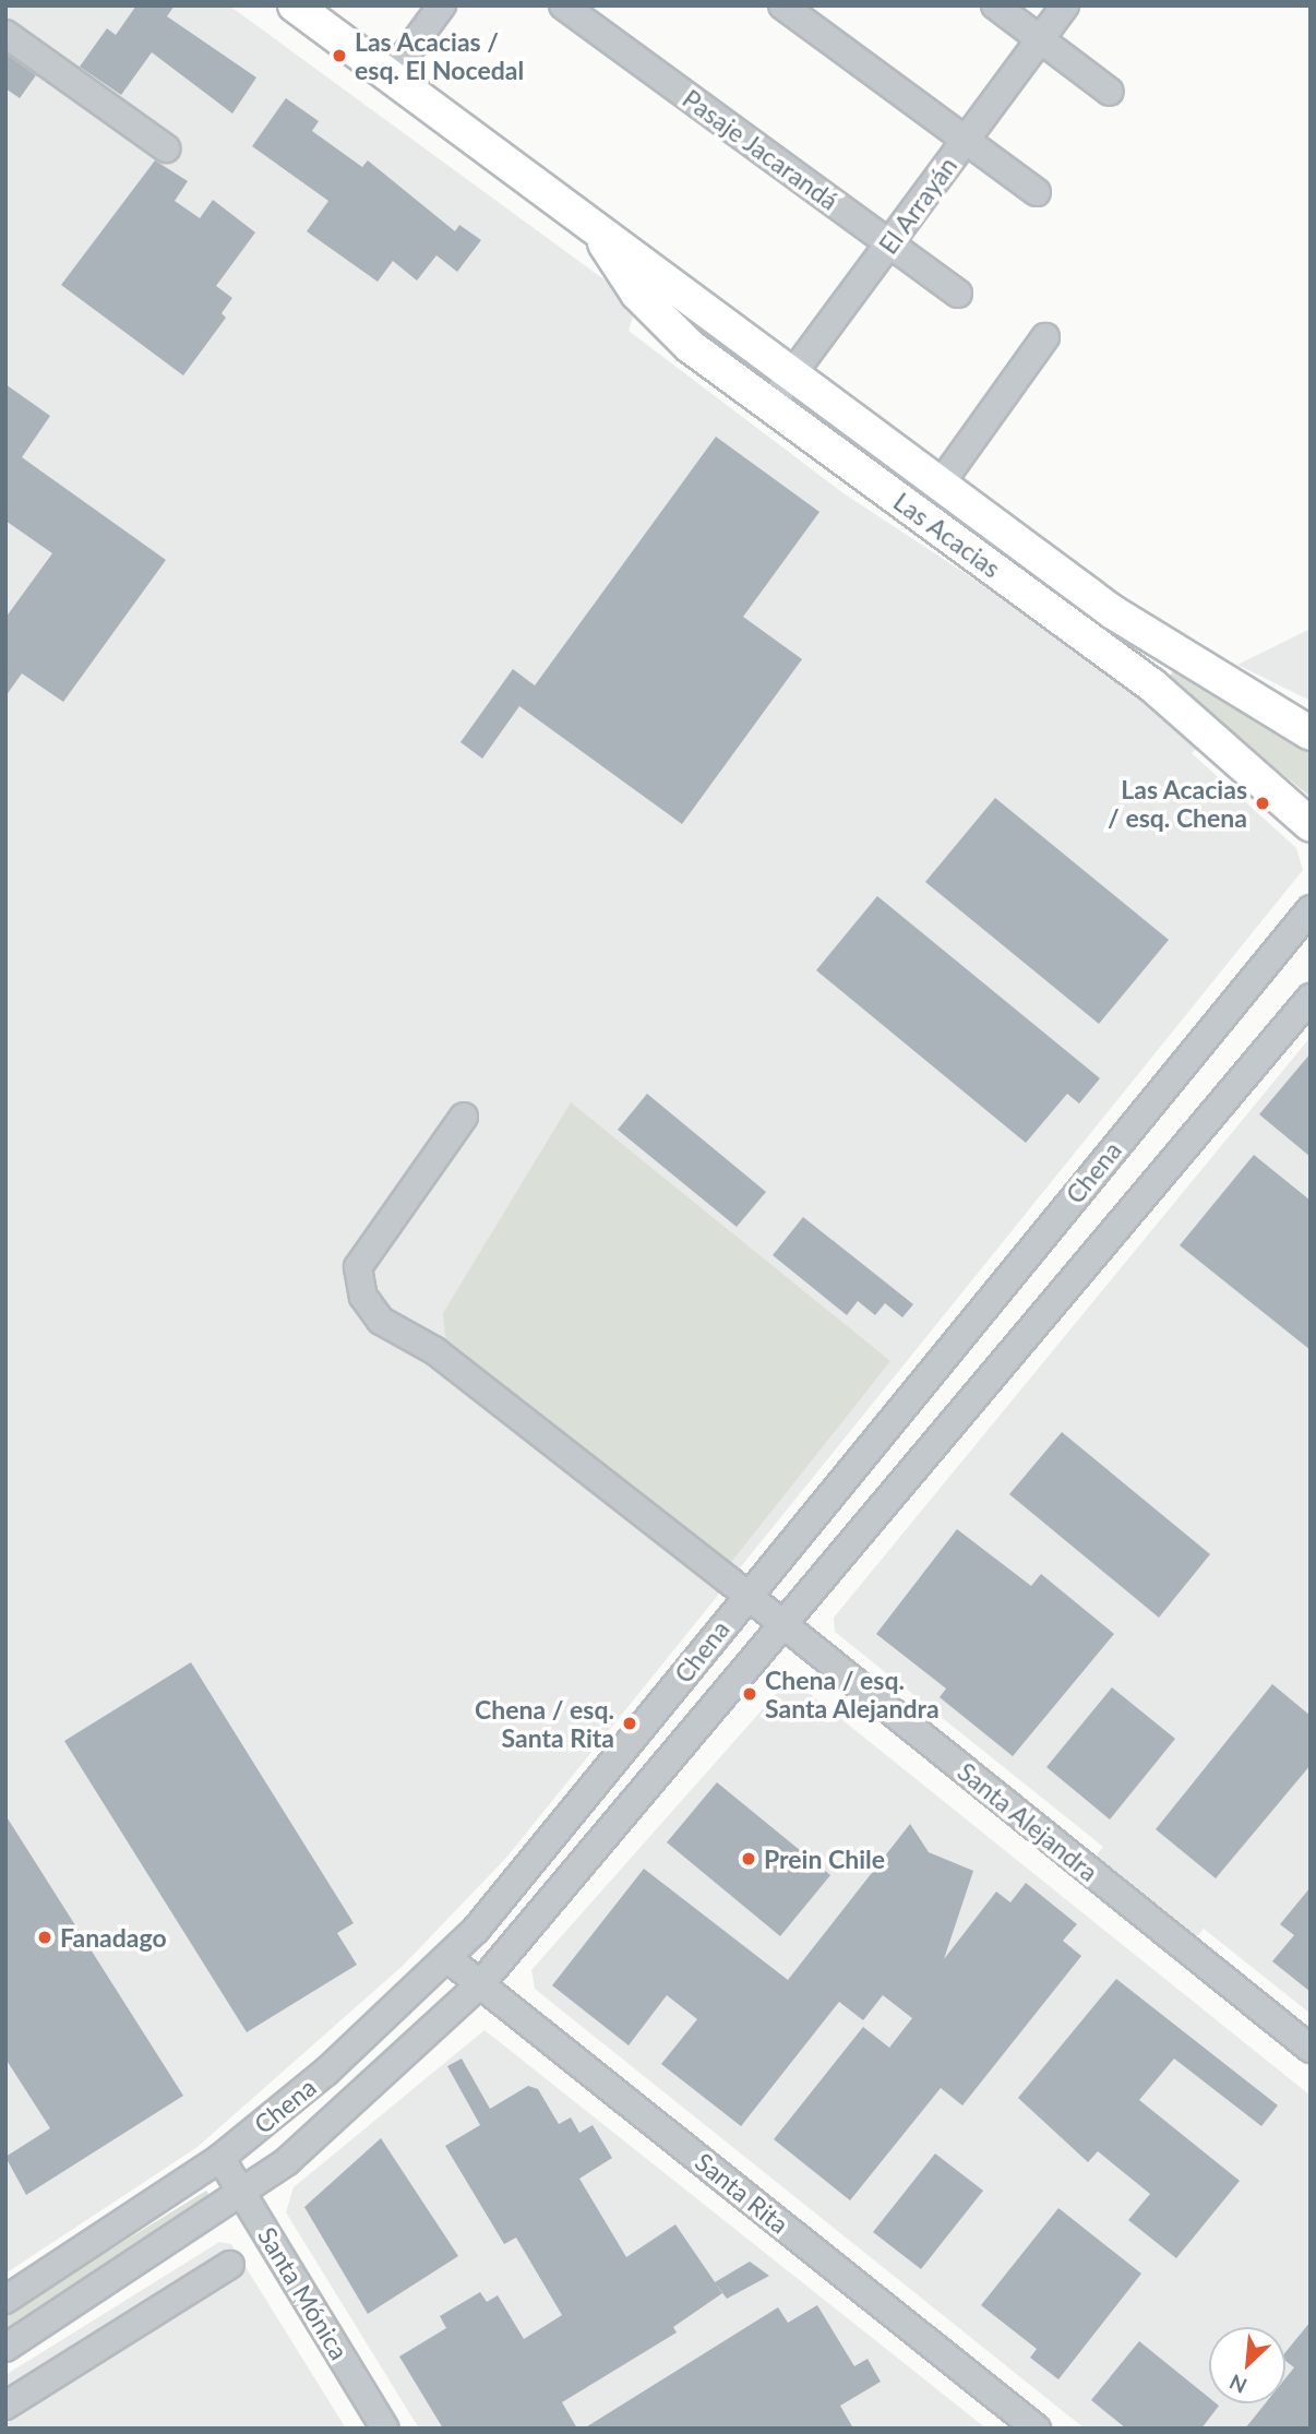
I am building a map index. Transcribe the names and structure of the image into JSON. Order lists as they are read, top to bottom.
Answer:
{
  "streets": {
    "main road": ["Las Acacias"],
    "street": [
      "Pasaje Jacarandá",
      "El Arrayán",
      "Chena",
      "Santa Alejandra",
      "Santa Rita",
      "Santa Mónica"
    ]
  },
  "crossings": [
    ["Pasaje Jacarandá", "El Arrayán"],
    ["El Arrayán", "Las Acacias"],
    ["Chena", "Santa Alejandra"],
    ["Chena", "Santa Rita"],
    ["Chena", "Santa Mónica"]
  ],
  "places": [
    "Las Acacias / esq. El Nocedal",
    "Las Acacias / esq. Chena",
    "Chena / esq. Santa Alejandra",
    "Chena / esq. Santa Rita",
    "Prein Chile",
    "Fanadago"
  ],
  "north": "bottom left"
}
